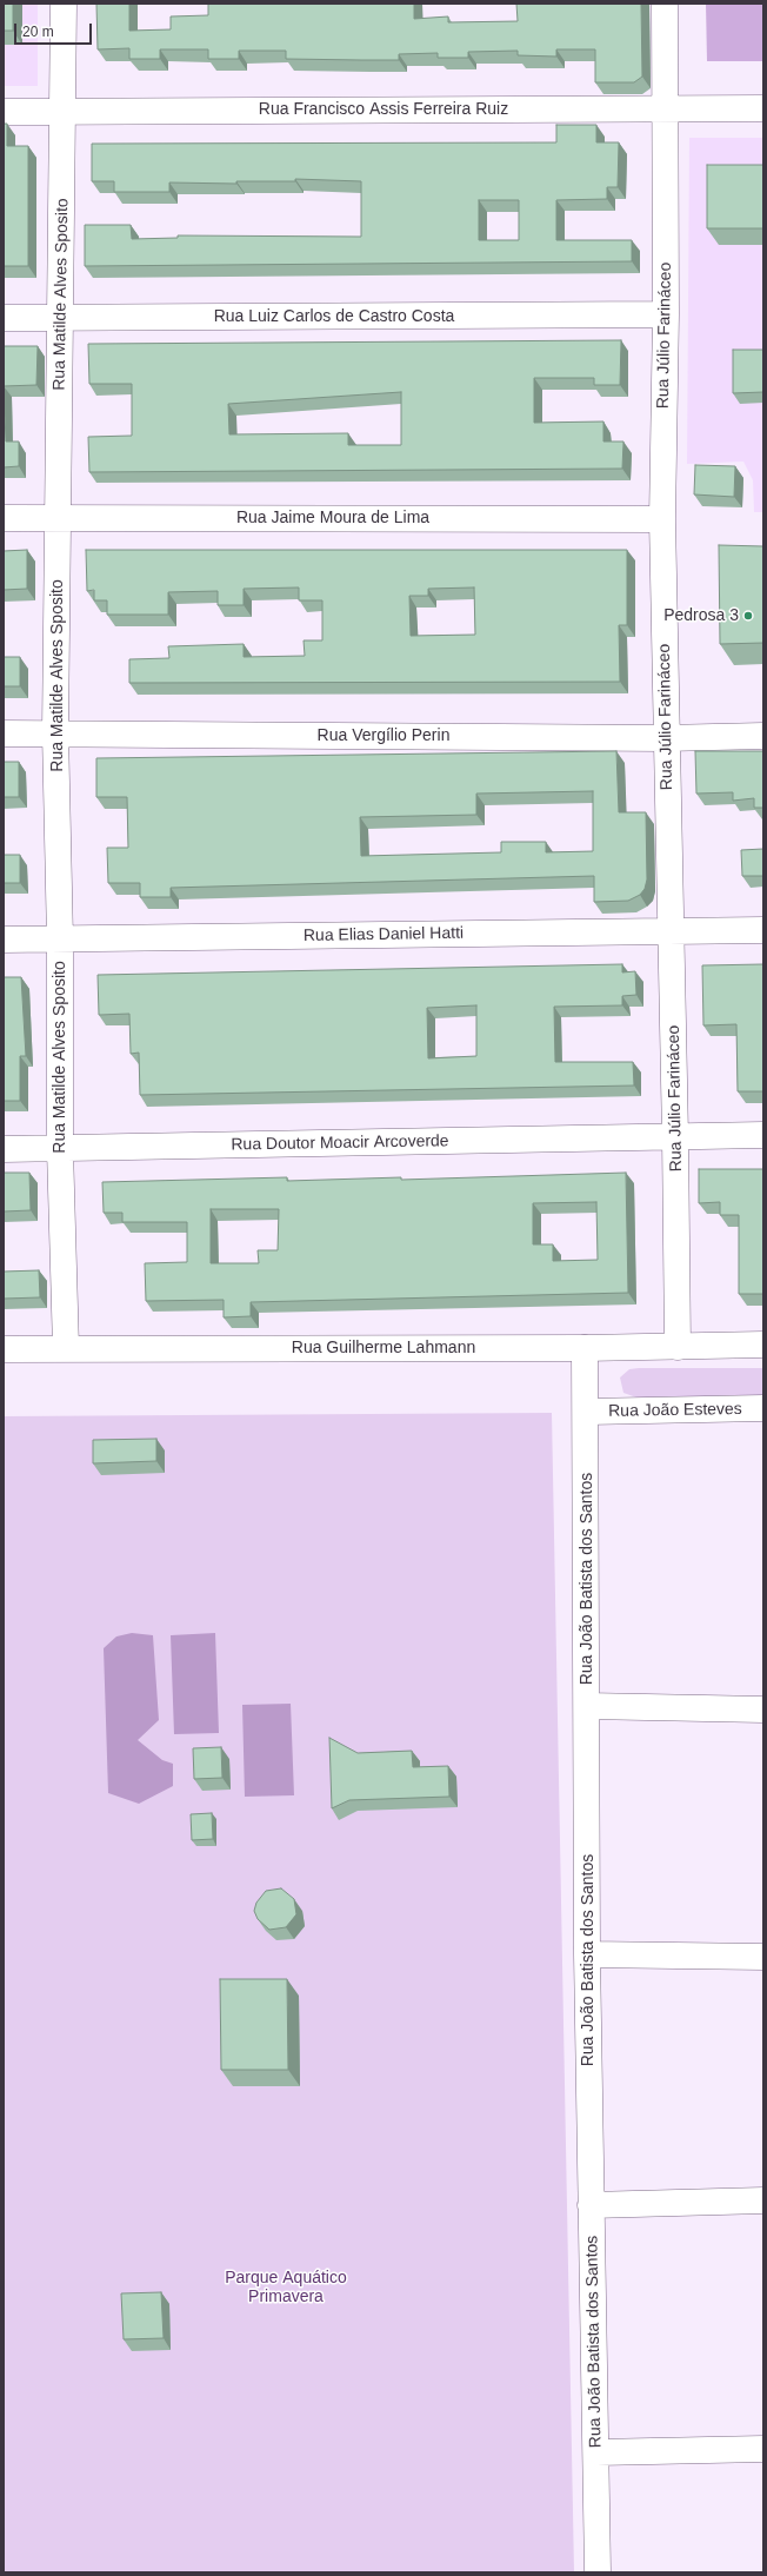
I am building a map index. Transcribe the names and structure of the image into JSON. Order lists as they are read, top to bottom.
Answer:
{
  "streets": {
    "street": [
      "Rua Francisco Assis Ferreira Ruiz",
      "Rua Matilde Alves Sposito",
      "Rua Luiz Carlos de Castro Costa",
      "Rua Júlio Farináceo",
      "Rua Jaime Moura de Lima",
      "Rua Vergílio Perin",
      "Rua Elias Daniel Hatti",
      "Rua Doutor Moacir Arcoverde",
      "Rua Guilherme Lahmann",
      "Rua João Esteves",
      "Rua João Batista dos Santos"
    ]
  },
  "crossings": [
    ["Rua Francisco Assis Ferreira Ruiz", "Rua Matilde Alves Sposito"],
    ["Rua Francisco Assis Ferreira Ruiz", "Rua Júlio Farináceo"],
    ["Rua Matilde Alves Sposito", "Rua Luiz Carlos de Castro Costa"],
    ["Rua Matilde Alves Sposito", "Rua Jaime Moura de Lima"],
    ["Rua Matilde Alves Sposito", "Rua Vergílio Perin"],
    ["Rua Matilde Alves Sposito", "Rua Elias Daniel Hatti"],
    ["Rua Matilde Alves Sposito", "Rua Doutor Moacir Arcoverde"],
    ["Rua Matilde Alves Sposito", "Rua Guilherme Lahmann"],
    ["Rua Luiz Carlos de Castro Costa", "Rua Júlio Farináceo"],
    ["Rua Júlio Farináceo", "Rua Jaime Moura de Lima"],
    ["Rua Júlio Farináceo", "Rua Vergílio Perin"],
    ["Rua Júlio Farináceo", "Rua Elias Daniel Hatti"],
    ["Rua Júlio Farináceo", "Rua Doutor Moacir Arcoverde"],
    ["Rua Júlio Farináceo", "Rua Guilherme Lahmann"],
    ["Rua Guilherme Lahmann", "Rua João Batista dos Santos"],
    ["Rua João Esteves", "Rua João Batista dos Santos"]
  ],
  "parks": ["Parque Aquático Primavera"],
  "places": ["Pedrosa 3"],
  "scale_bar": "20 m"
}
